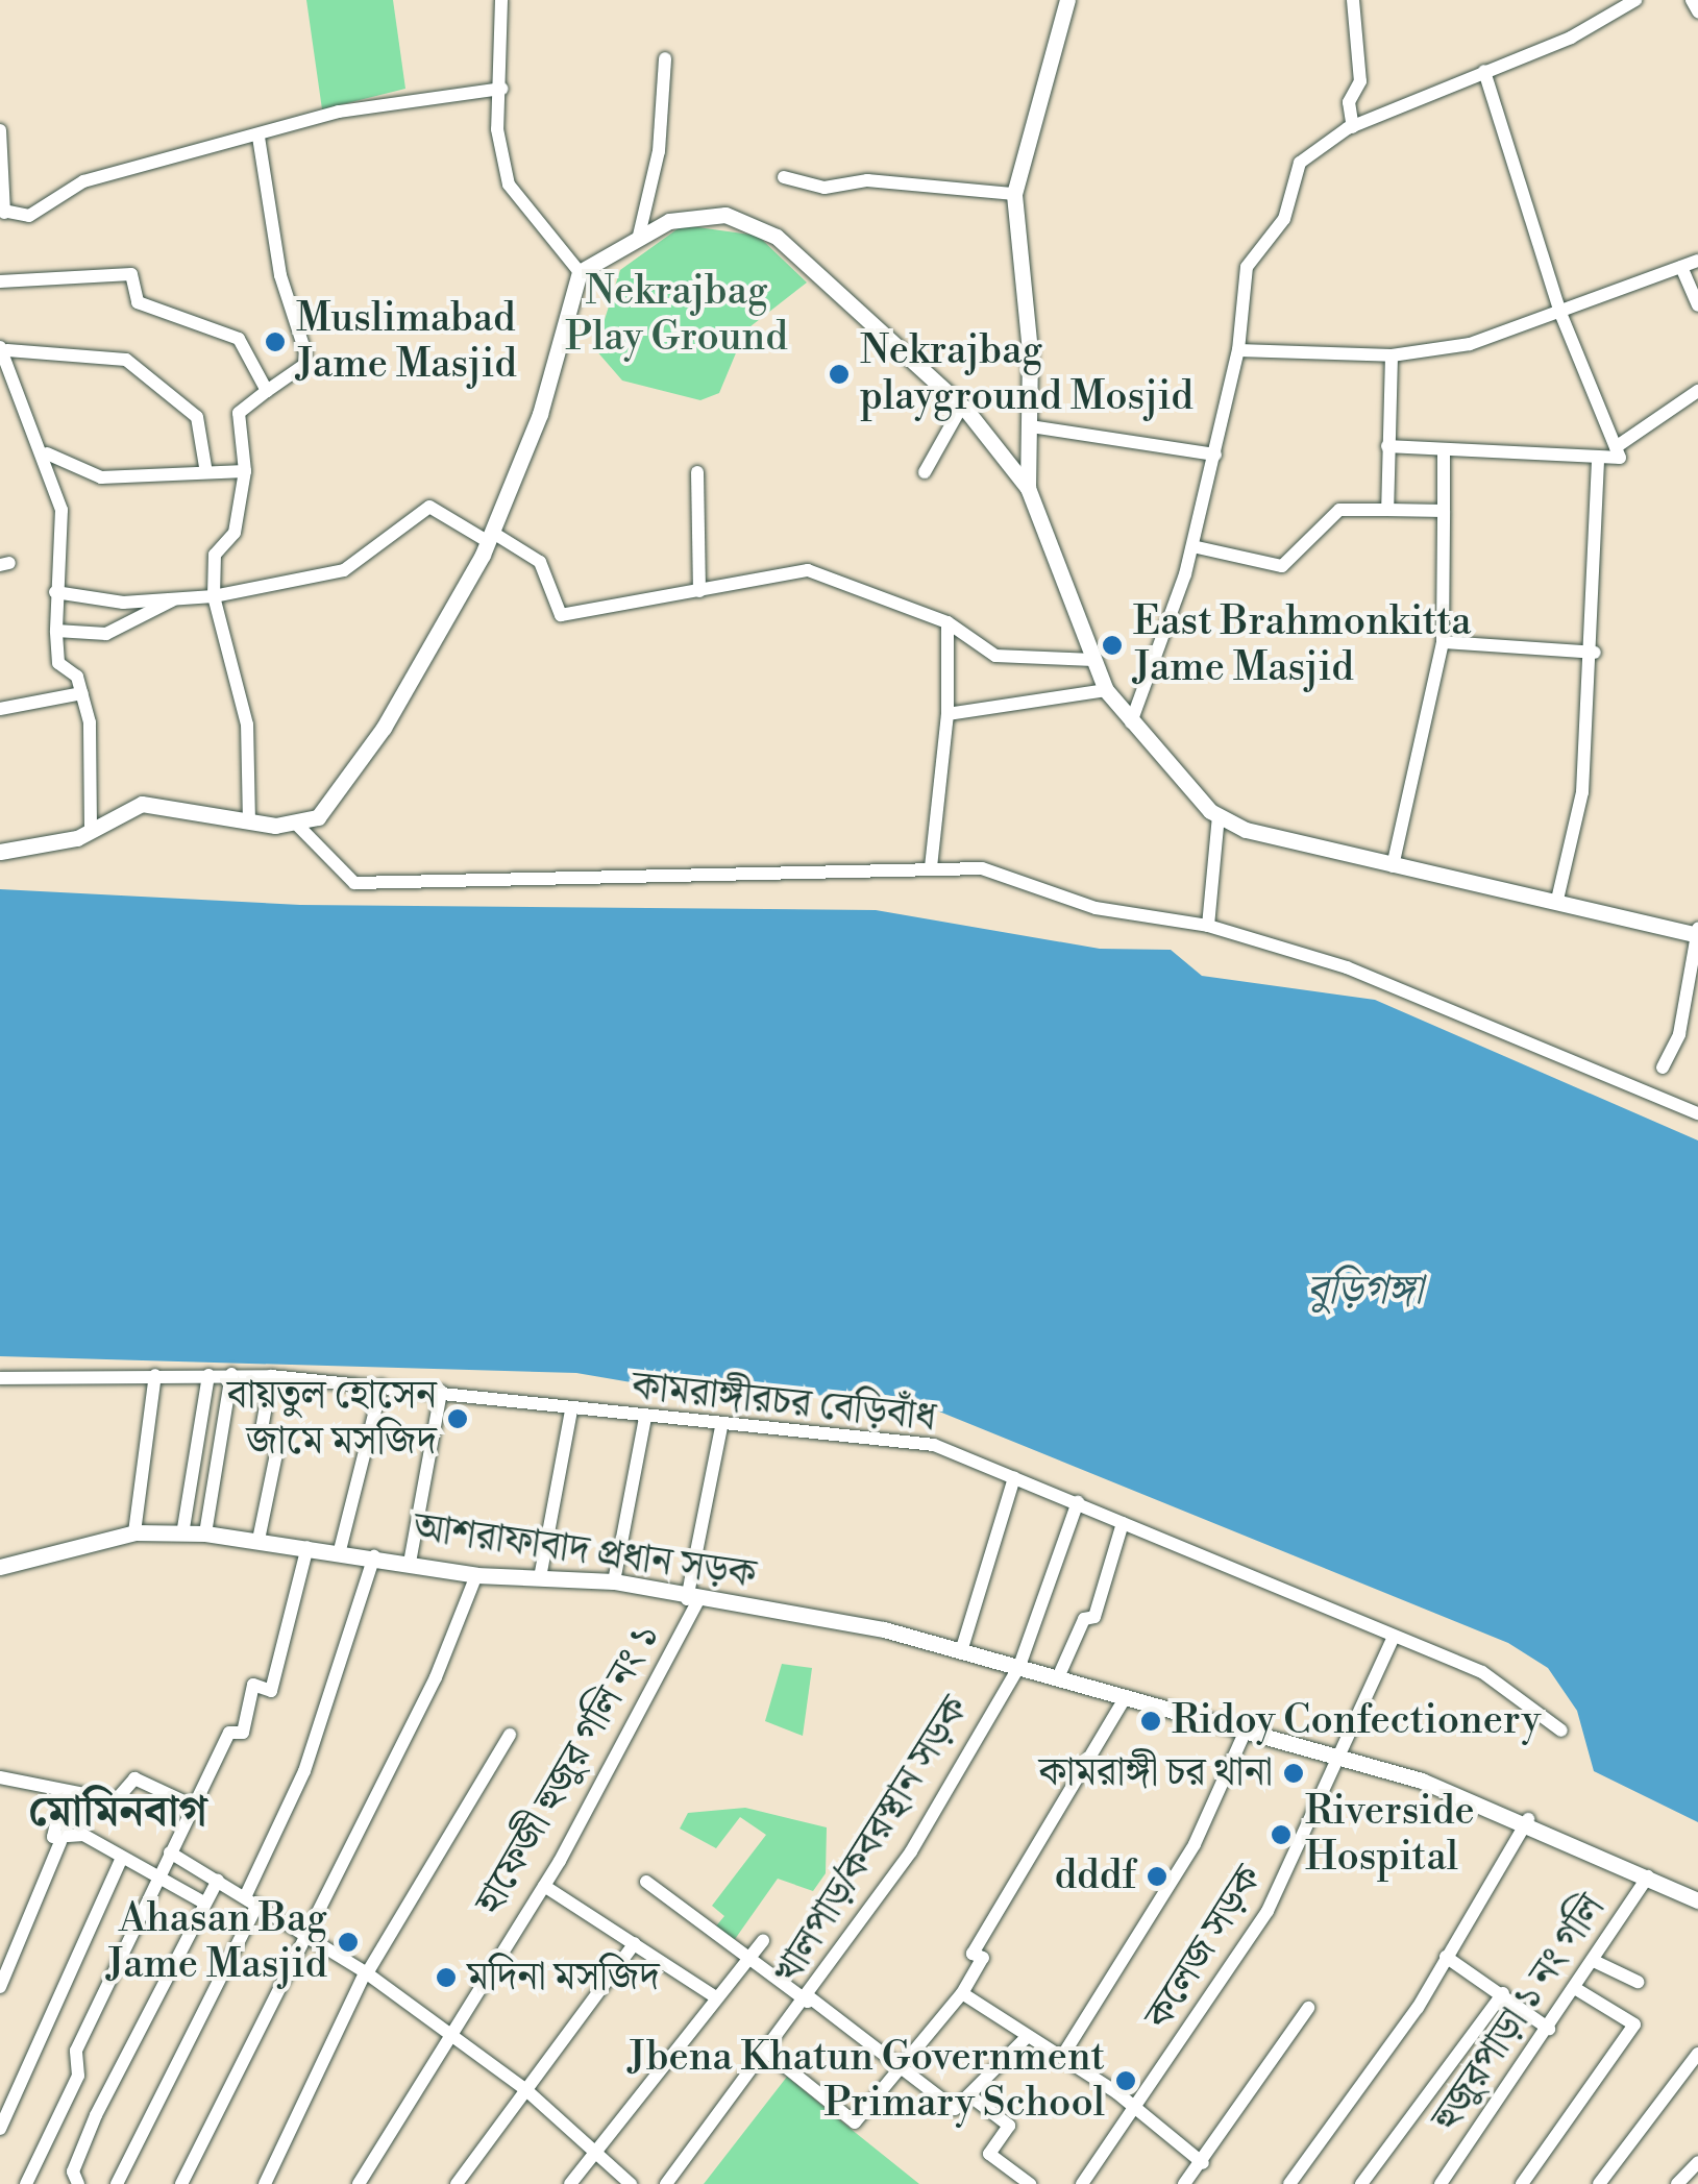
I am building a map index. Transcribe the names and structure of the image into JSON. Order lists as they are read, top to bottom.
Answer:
{
  "streets": {
    "street": [
      "কামরাঙ্গীরচর বেড়িবাঁধ",
      "আশরাফাবাদ প্রধান সড়ক",
      "হাফেজী হুজুর গলি নং ১",
      "খালপাড়/কবরস্থান সড়ক",
      "কলেজ সড়ক",
      "হুজুরপাড়া ১ নং গলি"
    ]
  },
  "crossings": [
    ["কামরাঙ্গীরচর বেড়িবাঁধ", "হাফেজী হুজুর গলি নং ১"],
    ["কামরাঙ্গীরচর বেড়িবাঁধ", "খালপাড়/কবরস্থান সড়ক"],
    ["কামরাঙ্গীরচর বেড়িবাঁধ", "কলেজ সড়ক"],
    ["আশরাফাবাদ প্রধান সড়ক", "হাফেজী হুজুর গলি নং ১"],
    ["আশরাফাবাদ প্রধান সড়ক", "খালপাড়/কবরস্থান সড়ক"],
    ["আশরাফাবাদ প্রধান সড়ক", "কলেজ সড়ক"],
    ["আশরাফাবাদ প্রধান সড়ক", "হুজুরপাড়া ১ নং গলি"]
  ],
  "districts": ["মোমিনবাগ"],
  "water": ["বুড়িগঙ্গা"],
  "parks": ["Nekrajbag Play Ground"],
  "places": [
    "Muslimabad Jame Masjid",
    "Nekrajbag playground Mosjid",
    "East Brahmonkitta Jame Masjid",
    "বায়তুল হোসেন জামে মসজিদ",
    "Ridoy Confectionery",
    "কামরাঙ্গী চর থানা",
    "Riverside Hospital",
    "dddf",
    "Ahasan Bag Jame Masjid",
    "মদিনা মসজিদ",
    "Jbena Khatun Government Primary School"
  ]
}
